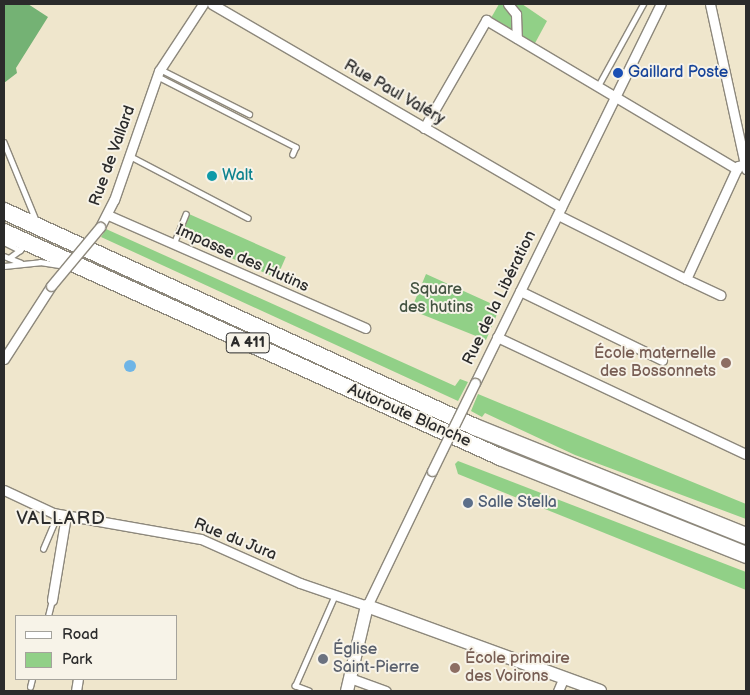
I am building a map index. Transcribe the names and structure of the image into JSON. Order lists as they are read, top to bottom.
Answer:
{
  "streets": {
    "highway": ["A 411", "Autoroute Blanche"],
    "street": [
      "Rue Paul Valéry",
      "Rue de Vallard",
      "Impasse des Hutins",
      "Rue de la Libération",
      "Rue du Jura"
    ]
  },
  "crossings": [
    ["Rue Paul Valéry", "Rue de la Libération"],
    ["Rue de Vallard", "Impasse des Hutins"],
    ["Rue de la Libération", "Rue du Jura"]
  ],
  "districts": ["VALLARD"],
  "parks": ["Square des hutins"],
  "places": [
    "Gaillard Poste",
    "Walt",
    "École maternelle des Bossonnets",
    "Salle Stella",
    "Église Saint-Pierre",
    "École primaire des Voirons"
  ],
  "legend": ["Road", "Park"]
}
